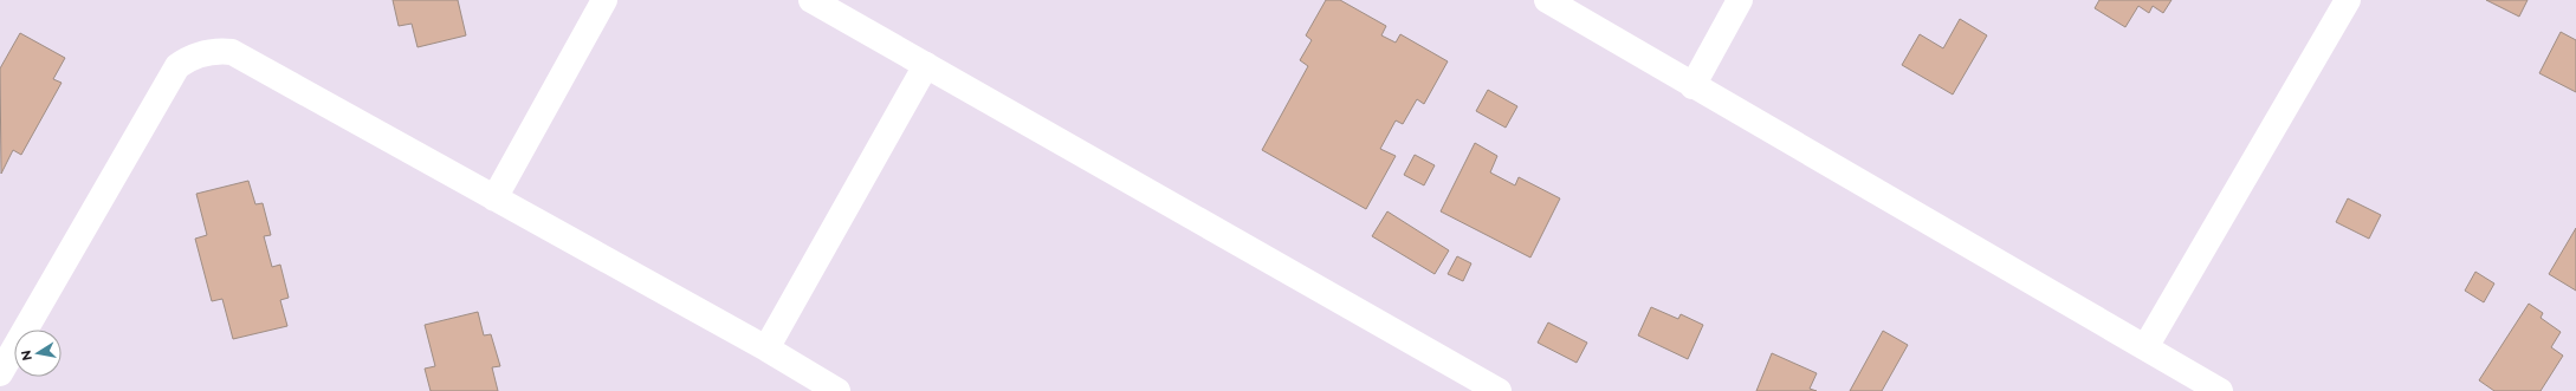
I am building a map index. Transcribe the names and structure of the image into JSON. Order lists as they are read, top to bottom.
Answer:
{
  "north": "left"
}
